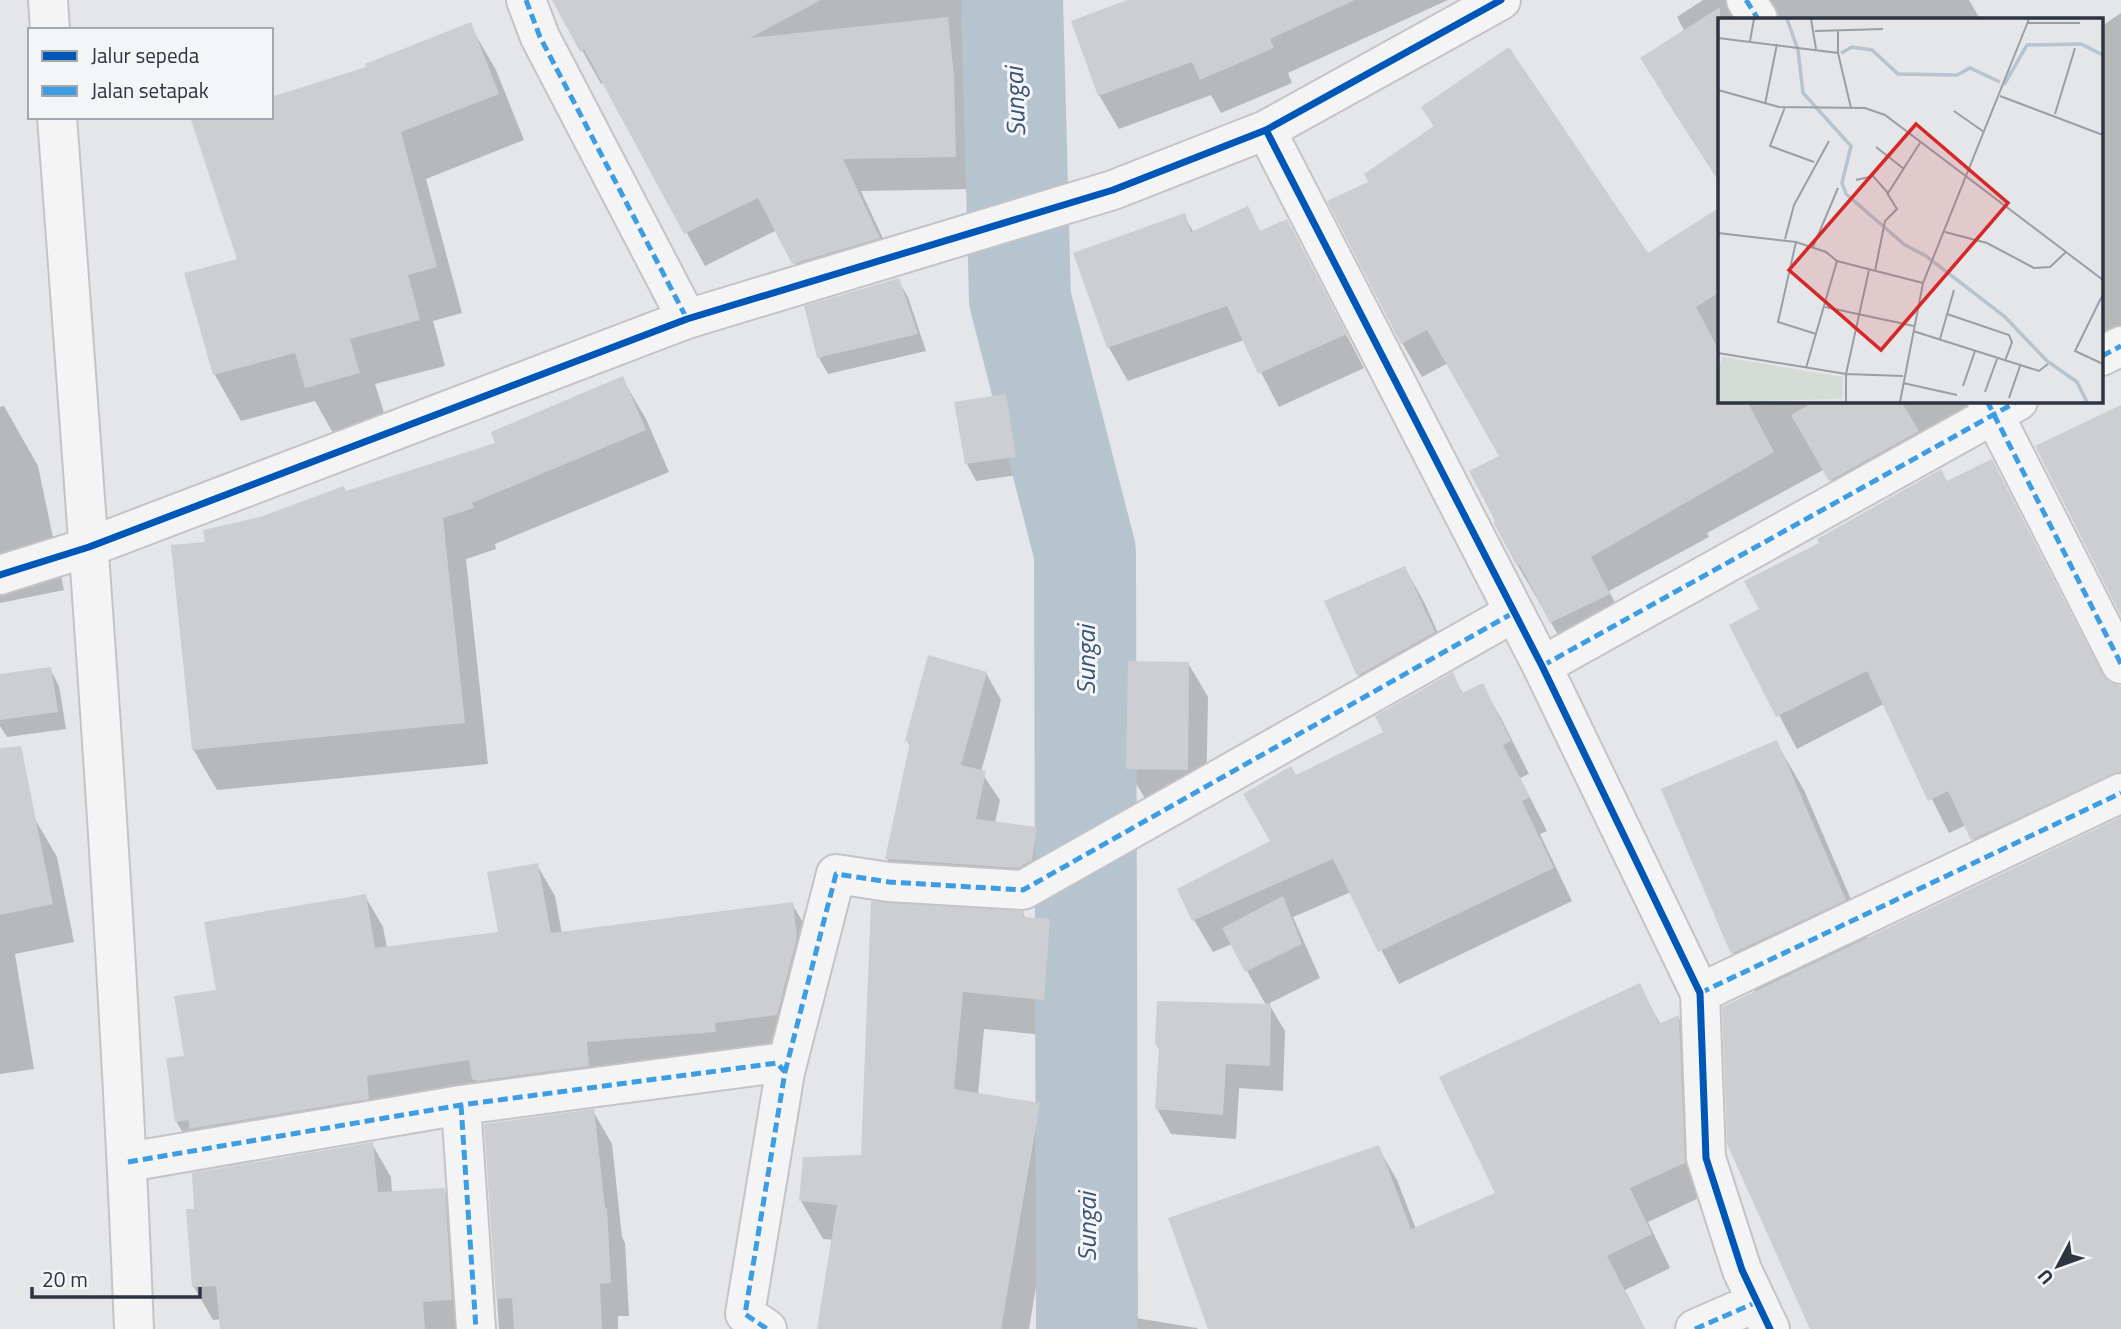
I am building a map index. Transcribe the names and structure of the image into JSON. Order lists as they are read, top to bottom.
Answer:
{
  "water": ["Sungai"],
  "legend": ["Jalur sepeda", "Jalan setapak"],
  "scale_bar": "20 m",
  "north": "bottom left"
}
